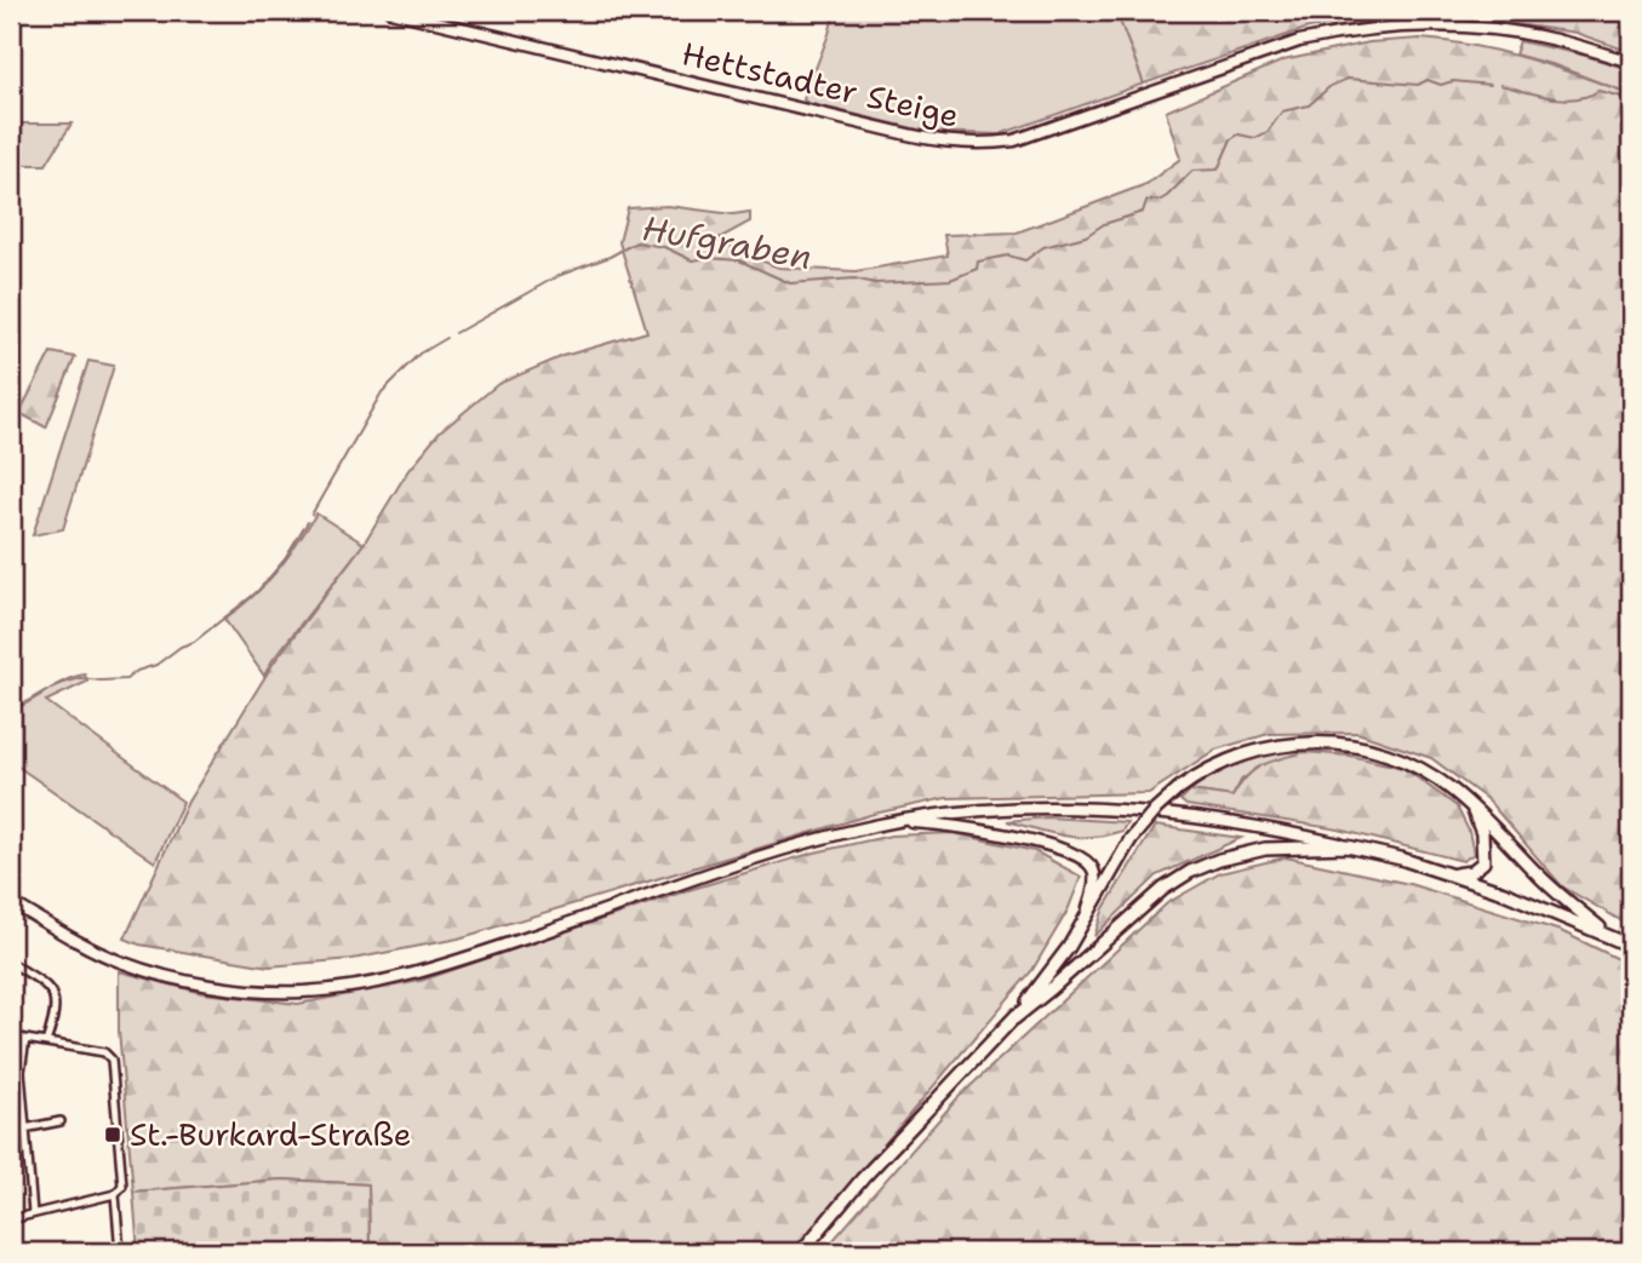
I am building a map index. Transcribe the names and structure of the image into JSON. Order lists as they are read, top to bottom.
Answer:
{
  "streets": {
    "main road": ["Hettstadter Steige"]
  },
  "water": ["Hufgraben"],
  "places": {
    "transit": ["St.-Burkard-Straße"]
  }
}
